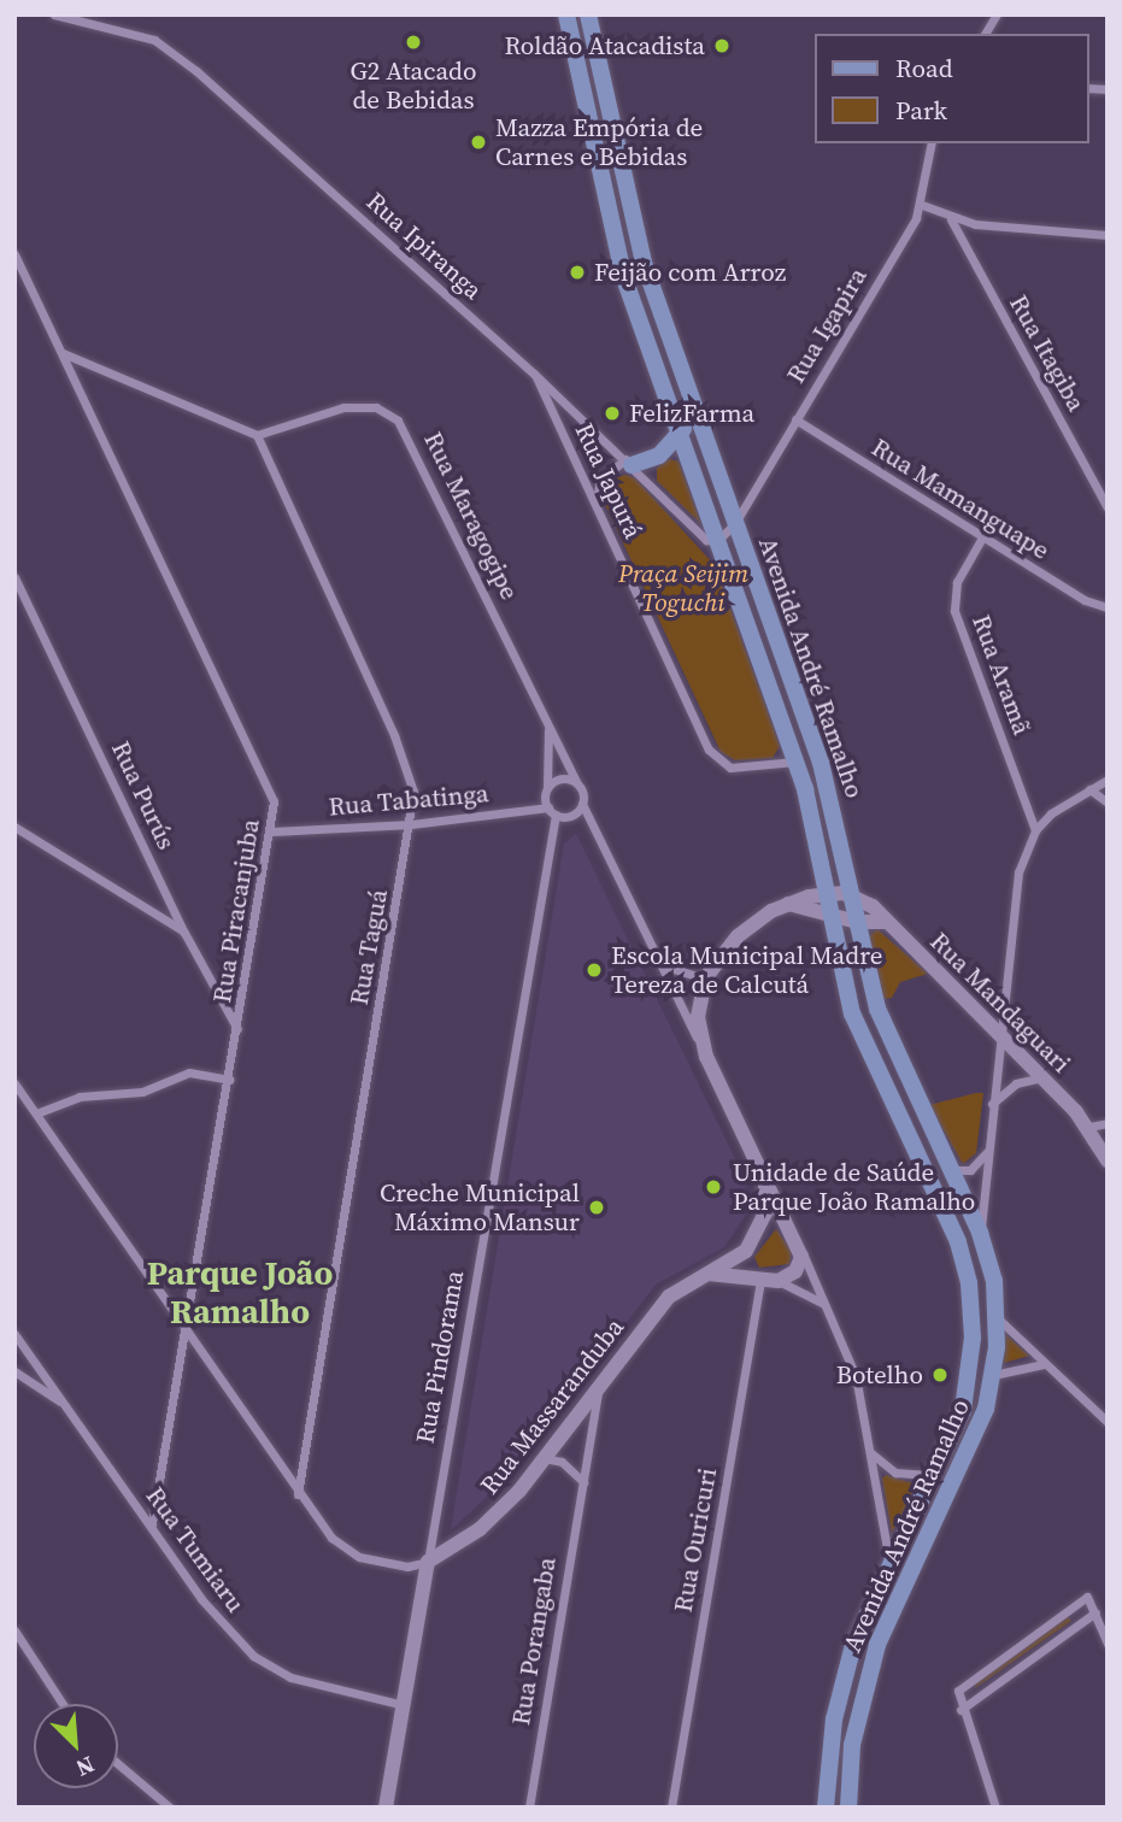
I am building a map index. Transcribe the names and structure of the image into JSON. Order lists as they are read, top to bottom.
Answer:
{
  "streets": {
    "main road": ["Avenida André Ramalho"],
    "street": [
      "Rua Ipiranga",
      "Rua Igapira",
      "Rua Itagiba",
      "Rua Japurá",
      "Rua Mamanguape",
      "Rua Maragogipe",
      "Rua Aramã",
      "Rua Purús",
      "Rua Tabatinga",
      "Rua Piracanjuba",
      "Rua Taguá",
      "Rua Mandaguari",
      "Rua Pindorama",
      "Rua Massaranduba",
      "Rua Ouricuri",
      "Rua Tumiaru",
      "Rua Porangaba"
    ]
  },
  "crossings": [
    ["Rua Ipiranga", "Rua Japurá"],
    ["Rua Ipiranga", "Avenida André Ramalho"],
    ["Rua Igapira", "Rua Mamanguape"],
    ["Rua Igapira", "Avenida André Ramalho"],
    ["Rua Japurá", "Avenida André Ramalho"],
    ["Rua Mamanguape", "Rua Aramã"],
    ["Rua Maragogipe", "Rua Tabatinga"],
    ["Rua Maragogipe", "Rua Taguá"],
    ["Rua Maragogipe", "Rua Pindorama"],
    ["Avenida André Ramalho", "Rua Mandaguari"],
    ["Rua Purús", "Rua Piracanjuba"],
    ["Rua Tabatinga", "Rua Piracanjuba"],
    ["Rua Tabatinga", "Rua Taguá"],
    ["Rua Tabatinga", "Rua Pindorama"],
    ["Rua Piracanjuba", "Rua Tumiaru"],
    ["Rua Pindorama", "Rua Massaranduba"],
    ["Rua Pindorama", "Rua Tumiaru"],
    ["Rua Massaranduba", "Rua Ouricuri"],
    ["Rua Massaranduba", "Rua Porangaba"]
  ],
  "districts": ["Parque João Ramalho"],
  "parks": ["Praça Seijim Toguchi"],
  "places": [
    "G2 Atacado de Bebidas",
    "Roldão Atacadista",
    "Mazza Empória de Carnes e Bebidas",
    "Feijão com Arroz",
    "FelizFarma",
    "Escola Municipal Madre Tereza de Calcutá",
    "Unidade de Saúde Parque João Ramalho",
    "Creche Municipal Máximo Mansur",
    "Botelho"
  ],
  "legend": ["Road", "Park"],
  "north": "bottom right"
}
